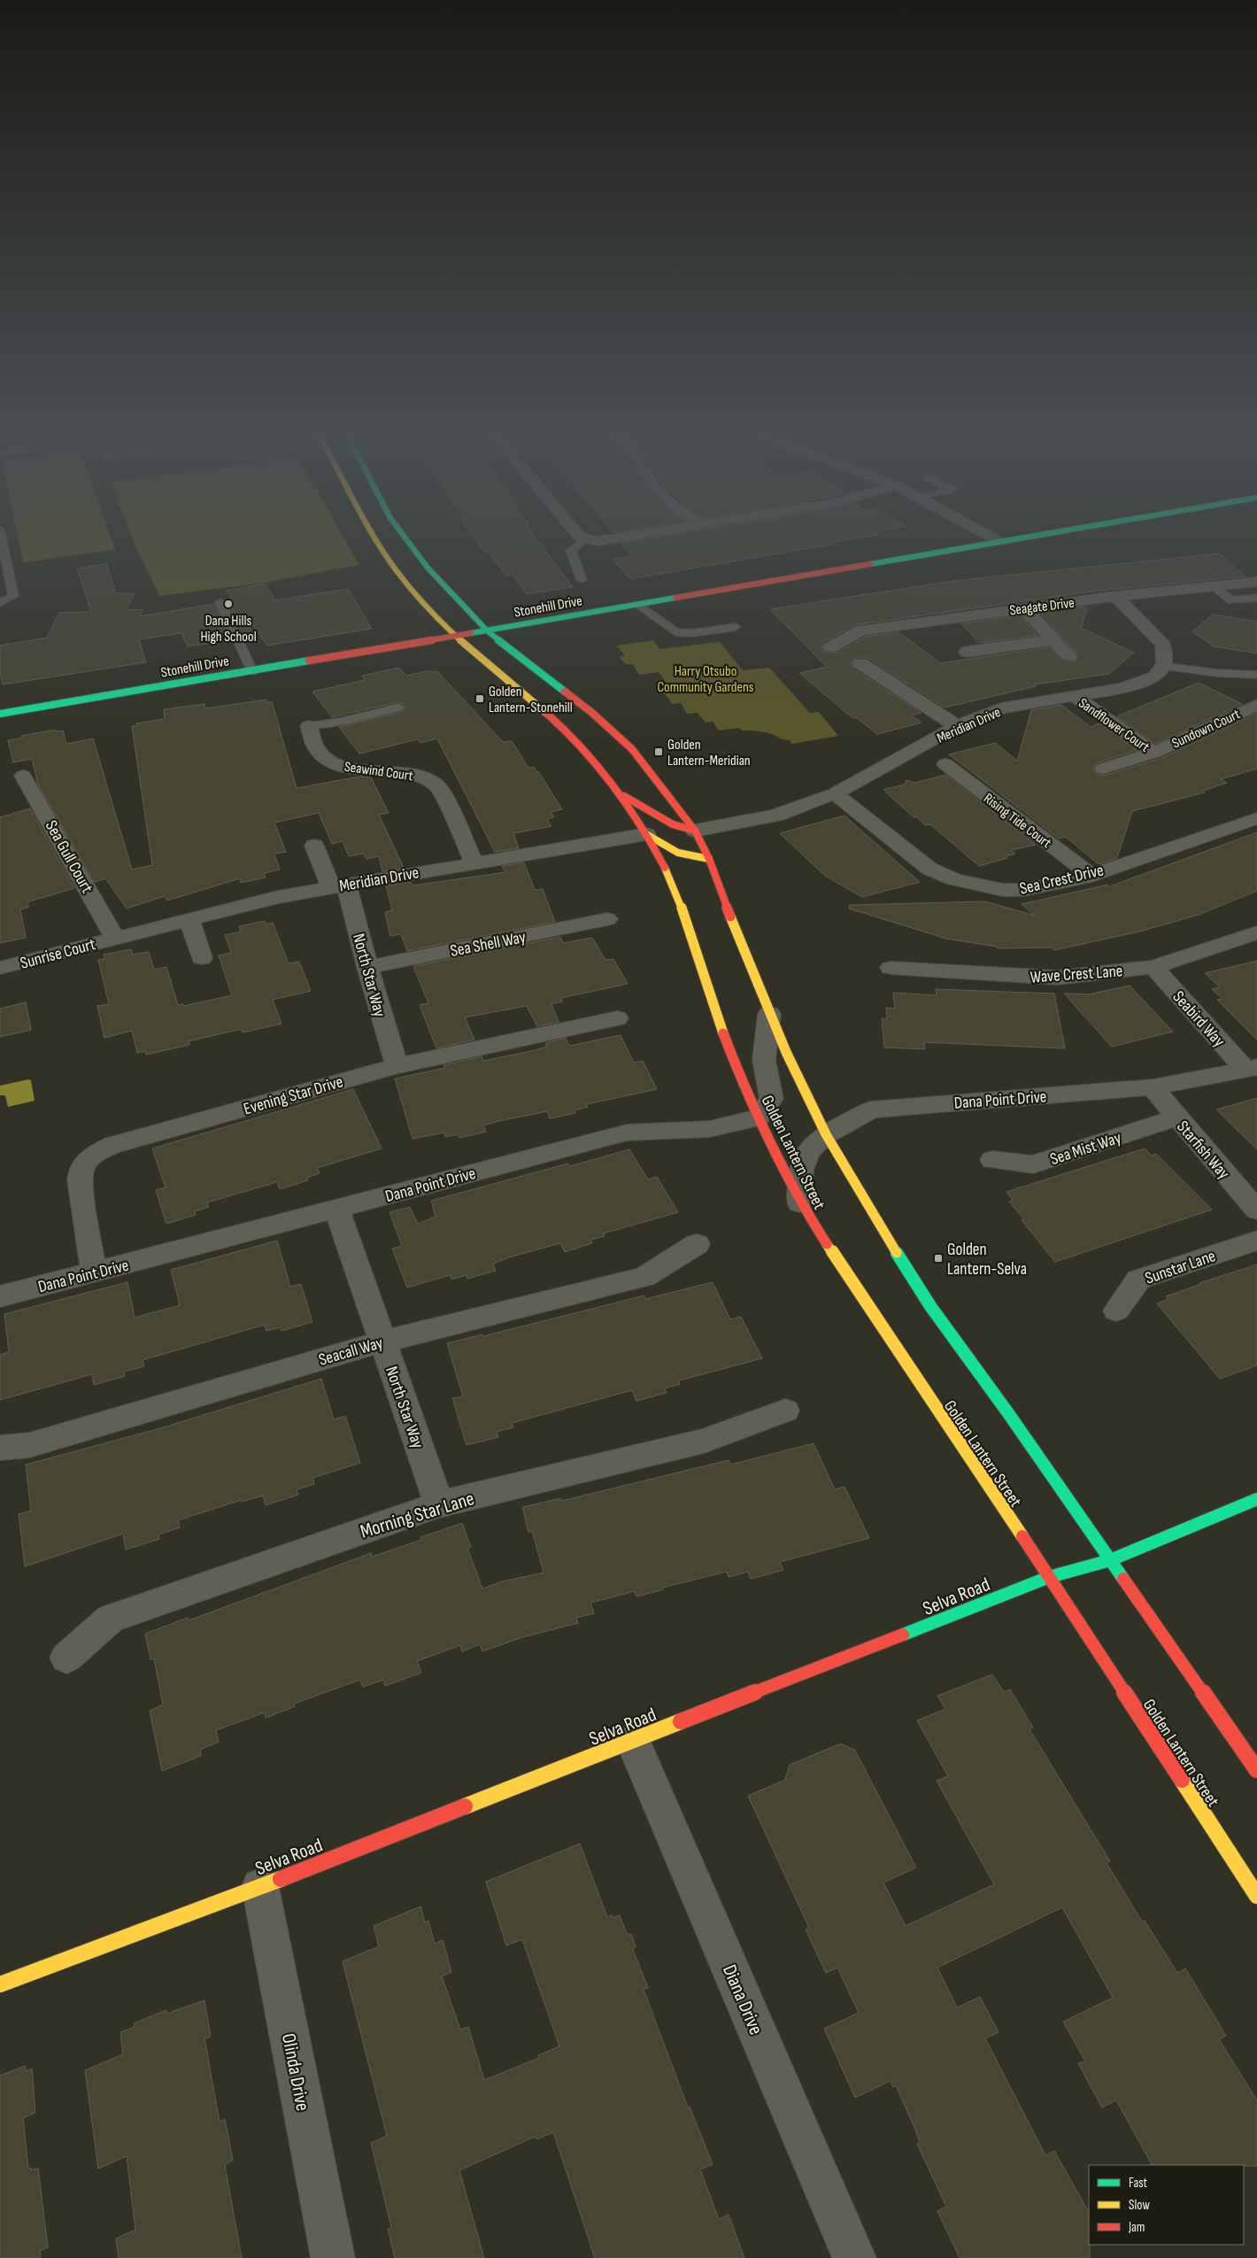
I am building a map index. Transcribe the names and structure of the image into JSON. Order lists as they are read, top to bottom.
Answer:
{
  "streets": {
    "main road": ["Stonehill Drive", "Golden Lantern Street", "Selva Road"],
    "street": [
      "Seagate Drive",
      "Meridian Drive",
      "Sandflower Court",
      "Sundown Court",
      "Seawind Court",
      "Rising Tide Court",
      "Sea Gull Court",
      "Sea Crest Drive",
      "Sea Shell Way",
      "Sunrise Court",
      "Wave Crest Lane",
      "North Star Way",
      "Seabird Way",
      "Evening Star Drive",
      "Dana Point Drive",
      "Sea Mist Way",
      "Starfish Way",
      "Sunstar Lane",
      "Seacall Way",
      "Morning Star Lane",
      "Diana Drive",
      "Olinda Drive"
    ]
  },
  "crossings": [
    ["Stonehill Drive", "Golden Lantern Street"],
    ["Meridian Drive", "Sandflower Court"],
    ["Meridian Drive", "Seawind Court"],
    ["Meridian Drive", "Sea Gull Court"],
    ["Meridian Drive", "Sea Crest Drive"],
    ["Meridian Drive", "Sunrise Court"],
    ["Meridian Drive", "North Star Way"],
    ["Meridian Drive", "Golden Lantern Street"],
    ["Sandflower Court", "Sundown Court"],
    ["Rising Tide Court", "Sea Crest Drive"],
    ["Sea Gull Court", "Sunrise Court"],
    ["Sea Shell Way", "North Star Way"],
    ["Wave Crest Lane", "Seabird Way"],
    ["North Star Way", "Evening Star Drive"],
    ["North Star Way", "Dana Point Drive"],
    ["North Star Way", "Seacall Way"],
    ["North Star Way", "Morning Star Lane"],
    ["Seabird Way", "Dana Point Drive"],
    ["Evening Star Drive", "Dana Point Drive"],
    ["Dana Point Drive", "Starfish Way"],
    ["Dana Point Drive", "Golden Lantern Street"],
    ["Sea Mist Way", "Starfish Way"],
    ["Golden Lantern Street", "Selva Road"],
    ["Selva Road", "Diana Drive"],
    ["Selva Road", "Olinda Drive"]
  ],
  "parks": ["Harry Otsubo Community Gardens"],
  "places": {
    "other": ["Dana Hills High School"],
    "transit": ["Golden Lantern-Stonehill", "Golden Lantern-Meridian", "Golden Lantern-Selva"]
  },
  "legend": ["Fast", "Slow", "Jam"]
}
